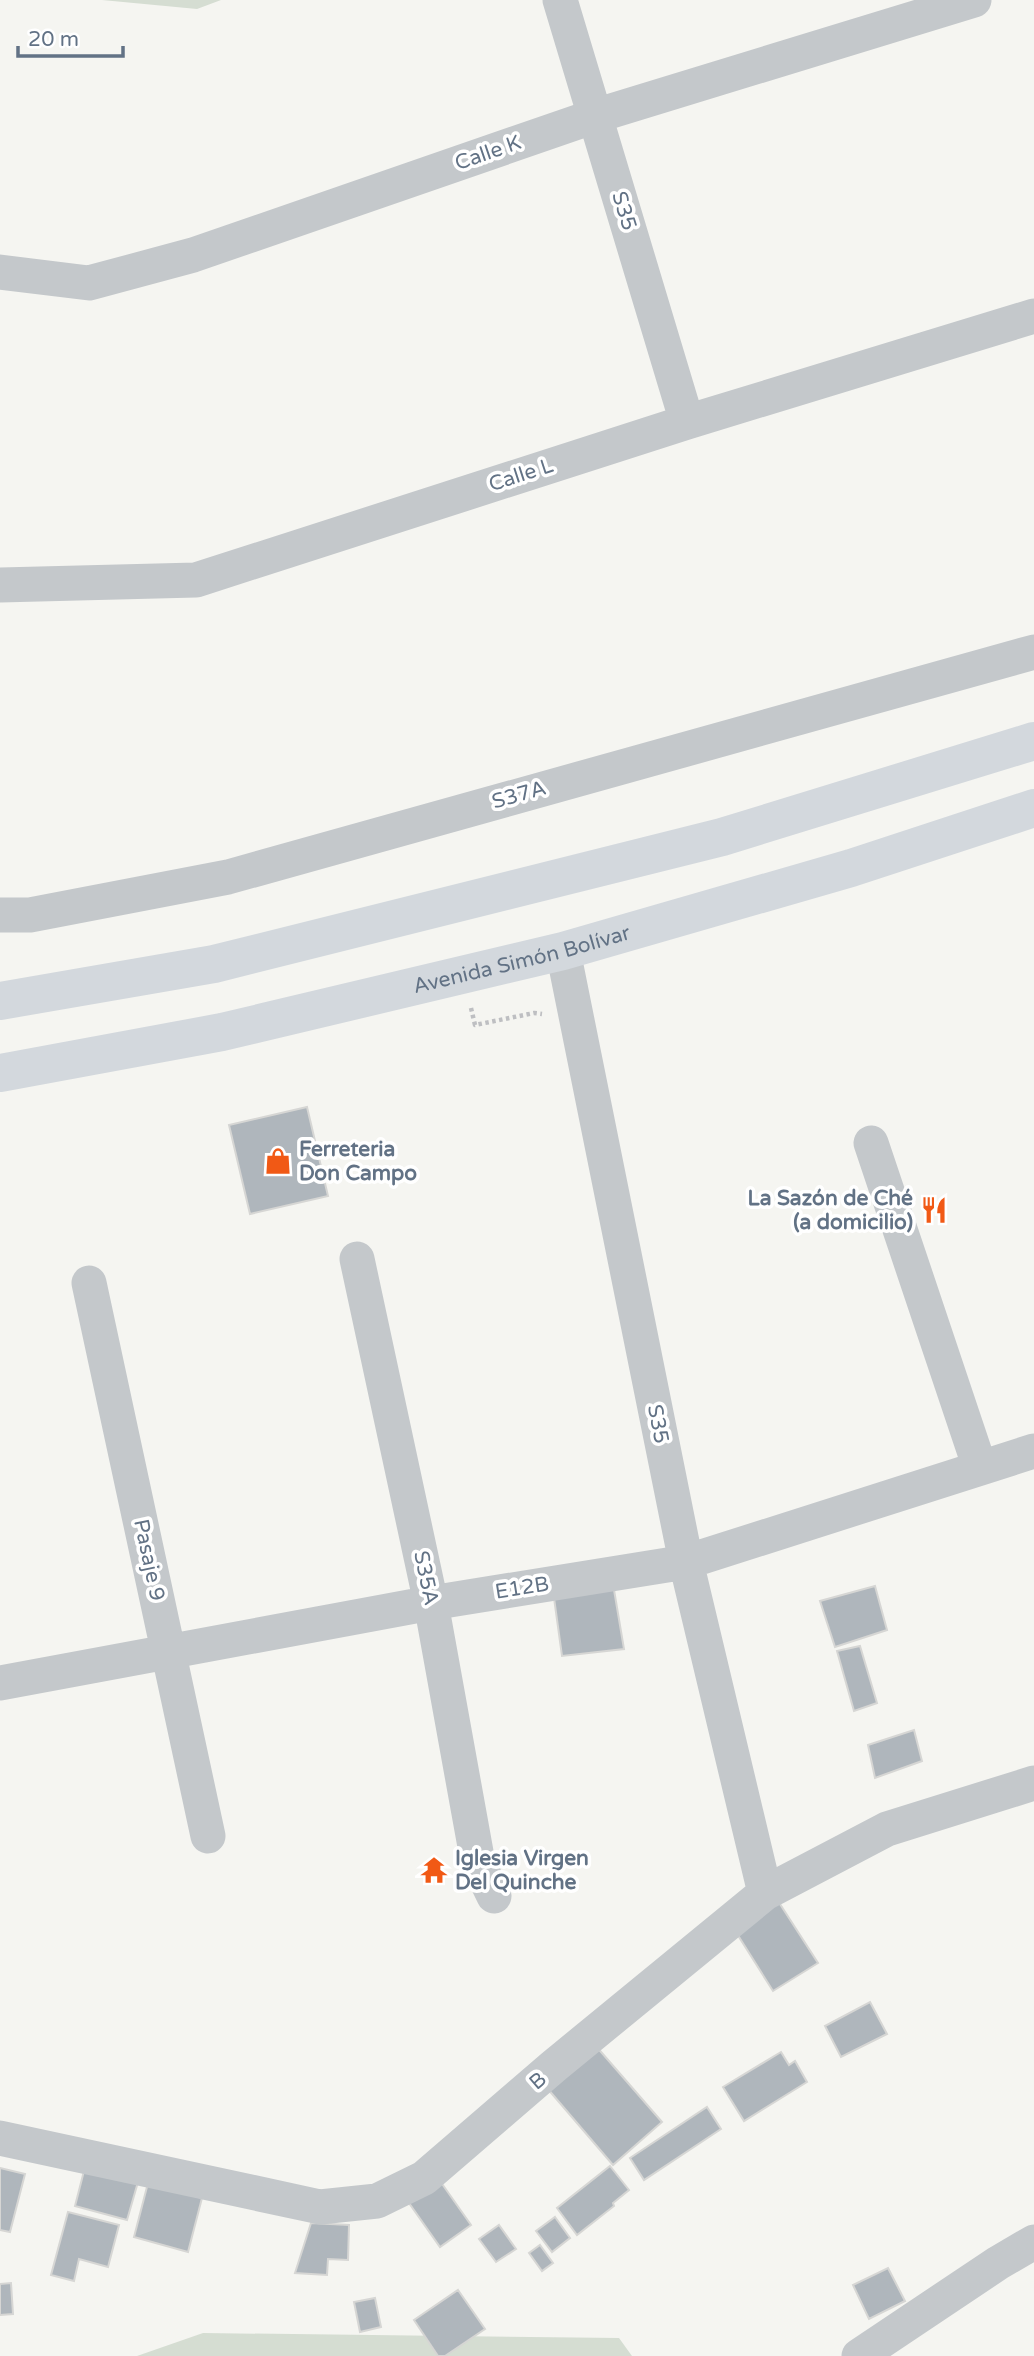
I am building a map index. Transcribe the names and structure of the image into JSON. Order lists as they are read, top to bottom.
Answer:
{
  "streets": {
    "highway": ["Avenida Simón Bolívar"],
    "street": [
      "Calle K",
      "S35",
      "Calle L",
      "S37A",
      "Pasaje 9",
      "S35A",
      "E12B",
      "B"
    ]
  },
  "crossings": [
    ["Calle K", "S35"],
    ["S35", "Calle L"],
    ["S35", "Avenida Simón Bolívar"],
    ["S35", "E12B"],
    ["S35", "B"],
    ["Pasaje 9", "E12B"],
    ["S35A", "E12B"]
  ],
  "places": {
    "shop": ["Ferreteria Don Campo"],
    "restaurant": ["La Sazón de Ché (a domicilio)"],
    "temple": ["Iglesia Virgen Del Quinche"]
  },
  "scale_bar": "20 m"
}
